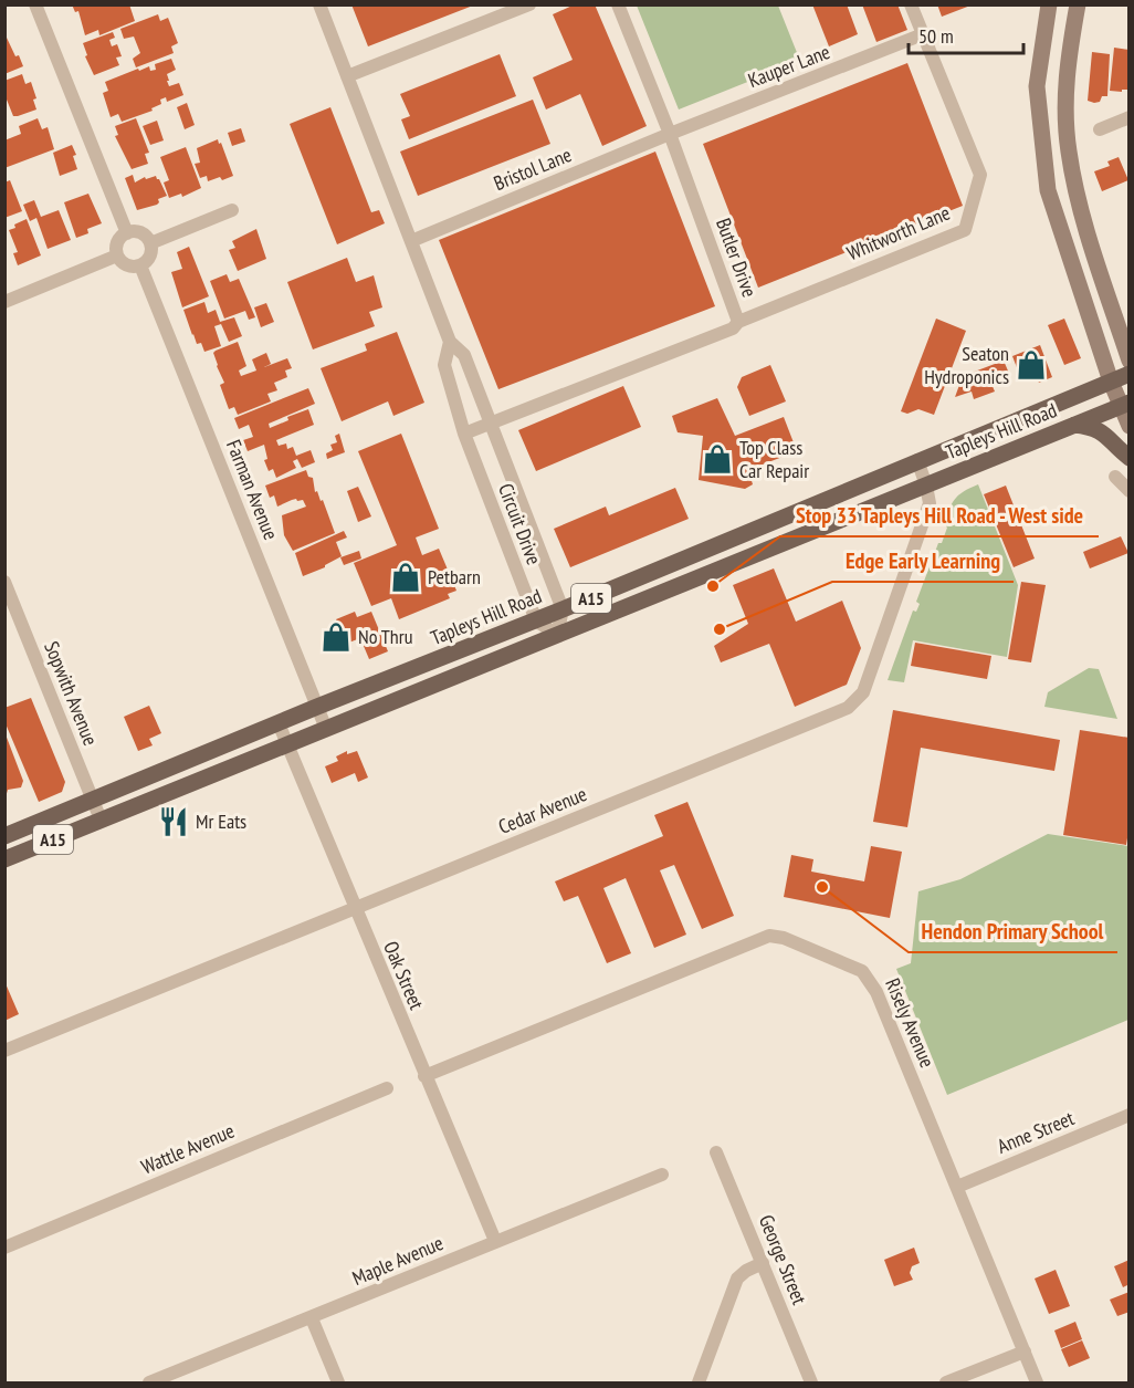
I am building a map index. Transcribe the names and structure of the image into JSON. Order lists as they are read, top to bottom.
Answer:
{
  "streets": {
    "main road": ["Tapleys Hill Road", "A15"],
    "street": [
      "Kauper Lane",
      "Bristol Lane",
      "Whitworth Lane",
      "Butler Drive",
      "Farman Avenue",
      "Circuit Drive",
      "Sopwith Avenue",
      "Cedar Avenue",
      "Oak Street",
      "Risely Avenue",
      "Anne Street",
      "Wattle Avenue",
      "George Street",
      "Maple Avenue"
    ]
  },
  "crossings": [
    ["Kauper Lane", "Bristol Lane"],
    ["Kauper Lane", "Whitworth Lane"],
    ["Kauper Lane", "Butler Drive"],
    ["Bristol Lane", "Butler Drive"],
    ["Bristol Lane", "Circuit Drive"],
    ["Whitworth Lane", "Butler Drive"],
    ["Butler Drive", "Circuit Drive"],
    ["Tapleys Hill Road", "Farman Avenue"],
    ["Tapleys Hill Road", "Circuit Drive"],
    ["Tapleys Hill Road", "Sopwith Avenue"],
    ["Tapleys Hill Road", "Cedar Avenue"],
    ["Tapleys Hill Road", "Oak Street"],
    ["Cedar Avenue", "Oak Street"],
    ["Oak Street", "Risely Avenue"],
    ["Oak Street", "Maple Avenue"],
    ["Risely Avenue", "Anne Street"]
  ],
  "places": {
    "shop": [
      "Seaton Hydroponics",
      "Top Class Car Repair",
      "Petbarn",
      "No Thru"
    ],
    "other": ["Stop 33 Tapleys Hill Road - West side", "Edge Early Learning", "Hendon Primary School"],
    "restaurant": ["Mr Eats"]
  },
  "scale_bar": "50 m"
}
